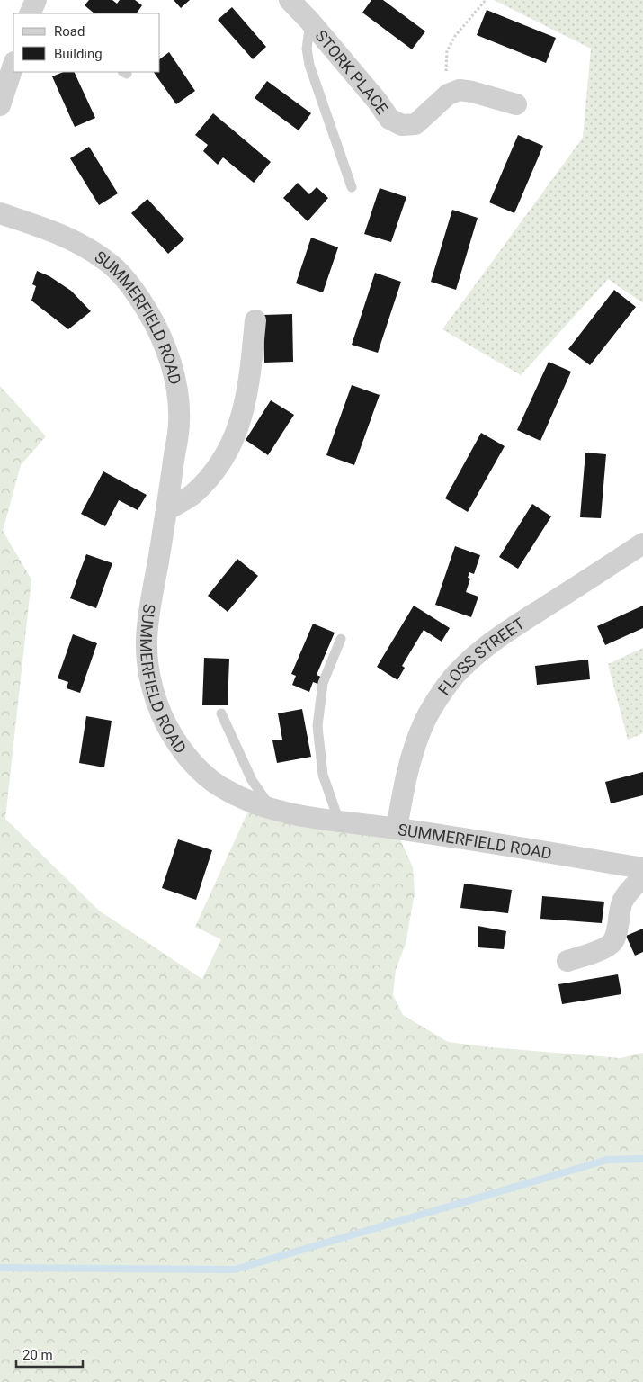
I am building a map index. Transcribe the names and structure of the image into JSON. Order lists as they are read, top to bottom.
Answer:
{
  "streets": {
    "street": ["STORK PLACE", "SUMMERFIELD ROAD", "FLOSS STREET"]
  },
  "crossings": [
    ["SUMMERFIELD ROAD", "FLOSS STREET"]
  ],
  "legend": ["Road", "Building"],
  "scale_bar": "20 m"
}
